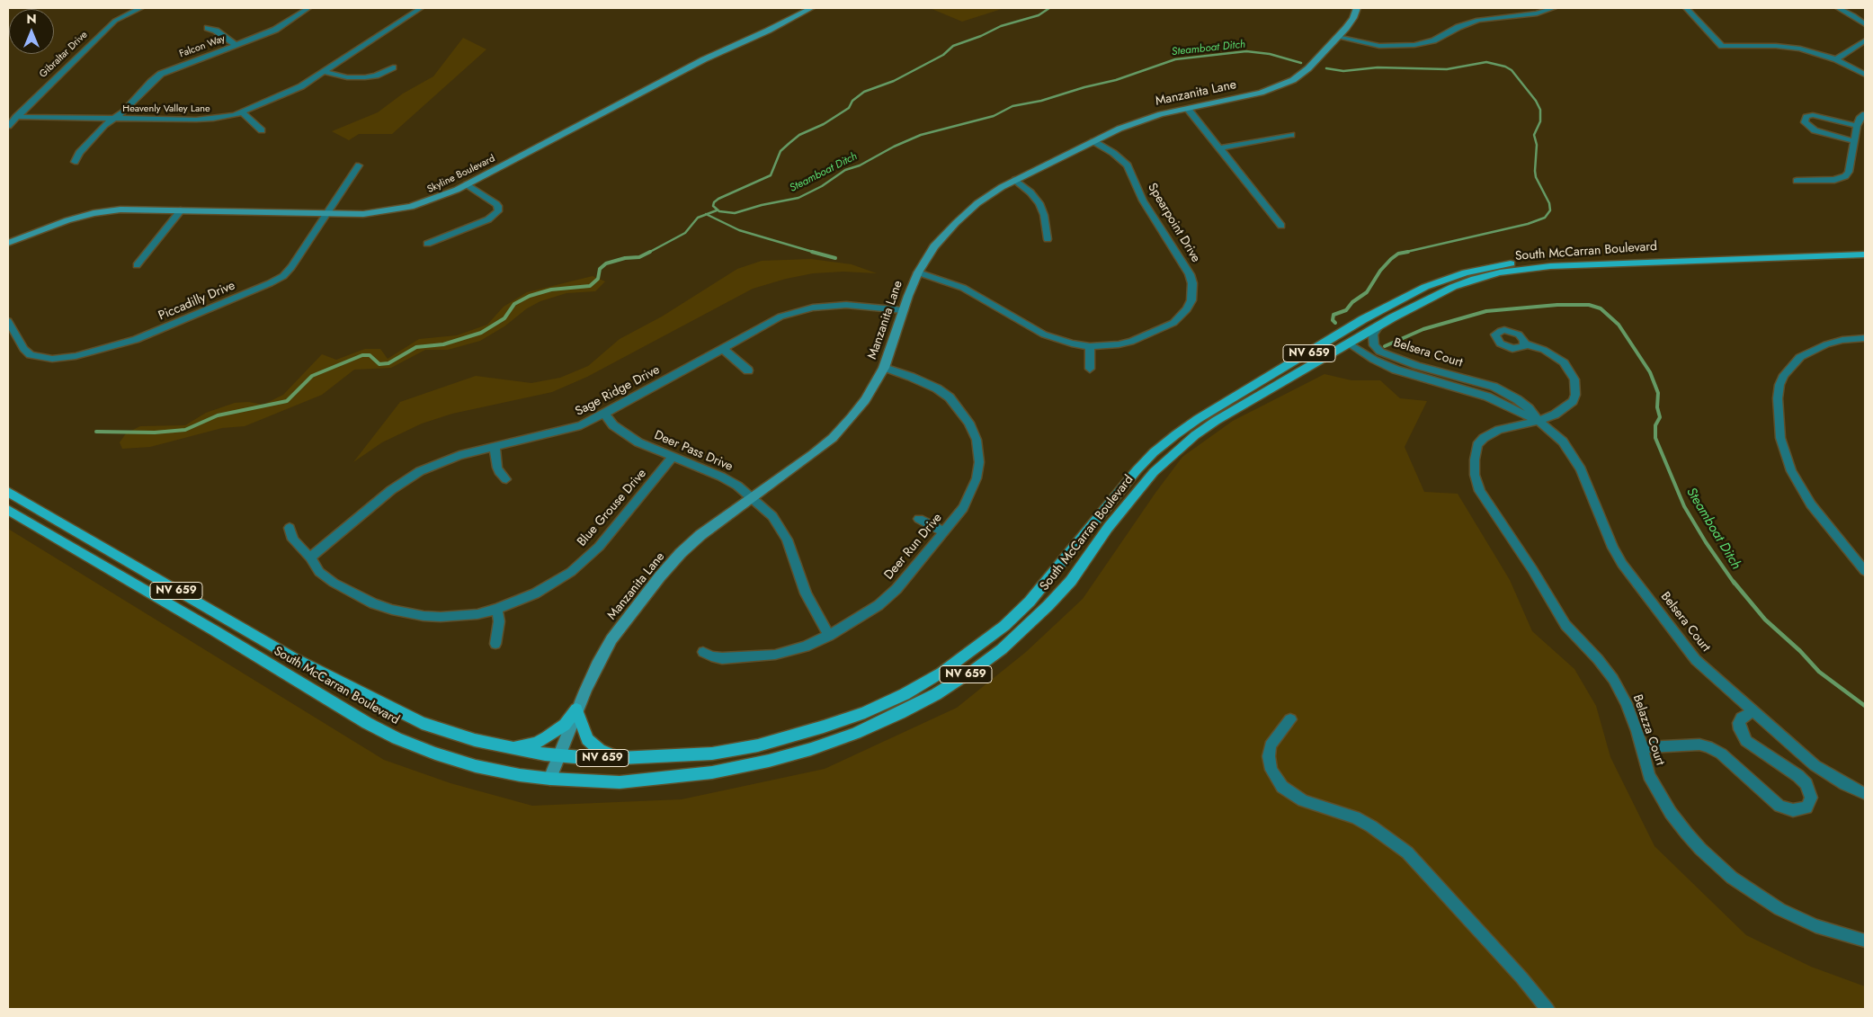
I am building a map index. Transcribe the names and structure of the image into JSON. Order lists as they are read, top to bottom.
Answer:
{
  "streets": {
    "main road": ["South McCarran Boulevard", "NV 659"],
    "street": [
      "Falcon Way",
      "Gibraltar Drive",
      "Manzanita Lane",
      "Heavenly Valley Lane",
      "Skyline Boulevard",
      "Spearpoint Drive",
      "Piccadilly Drive",
      "Belsera Court",
      "Sage Ridge Drive",
      "Deer Pass Drive",
      "Blue Grouse Drive",
      "Deer Run Drive",
      "Belazza Court"
    ]
  },
  "crossings": [
    ["Falcon Way", "Heavenly Valley Lane"],
    ["Gibraltar Drive", "Heavenly Valley Lane"],
    ["Manzanita Lane", "Spearpoint Drive"],
    ["Manzanita Lane", "South McCarran Boulevard"],
    ["Manzanita Lane", "Sage Ridge Drive"],
    ["Manzanita Lane", "Deer Pass Drive"],
    ["Manzanita Lane", "Deer Run Drive"],
    ["Skyline Boulevard", "Piccadilly Drive"],
    ["South McCarran Boulevard", "Belsera Court"],
    ["Belsera Court", "Belazza Court"],
    ["Sage Ridge Drive", "Deer Pass Drive"],
    ["Sage Ridge Drive", "Blue Grouse Drive"],
    ["Deer Pass Drive", "Blue Grouse Drive"],
    ["Deer Pass Drive", "Deer Run Drive"]
  ],
  "water": ["Steamboat Ditch"],
  "north": "top"
}
